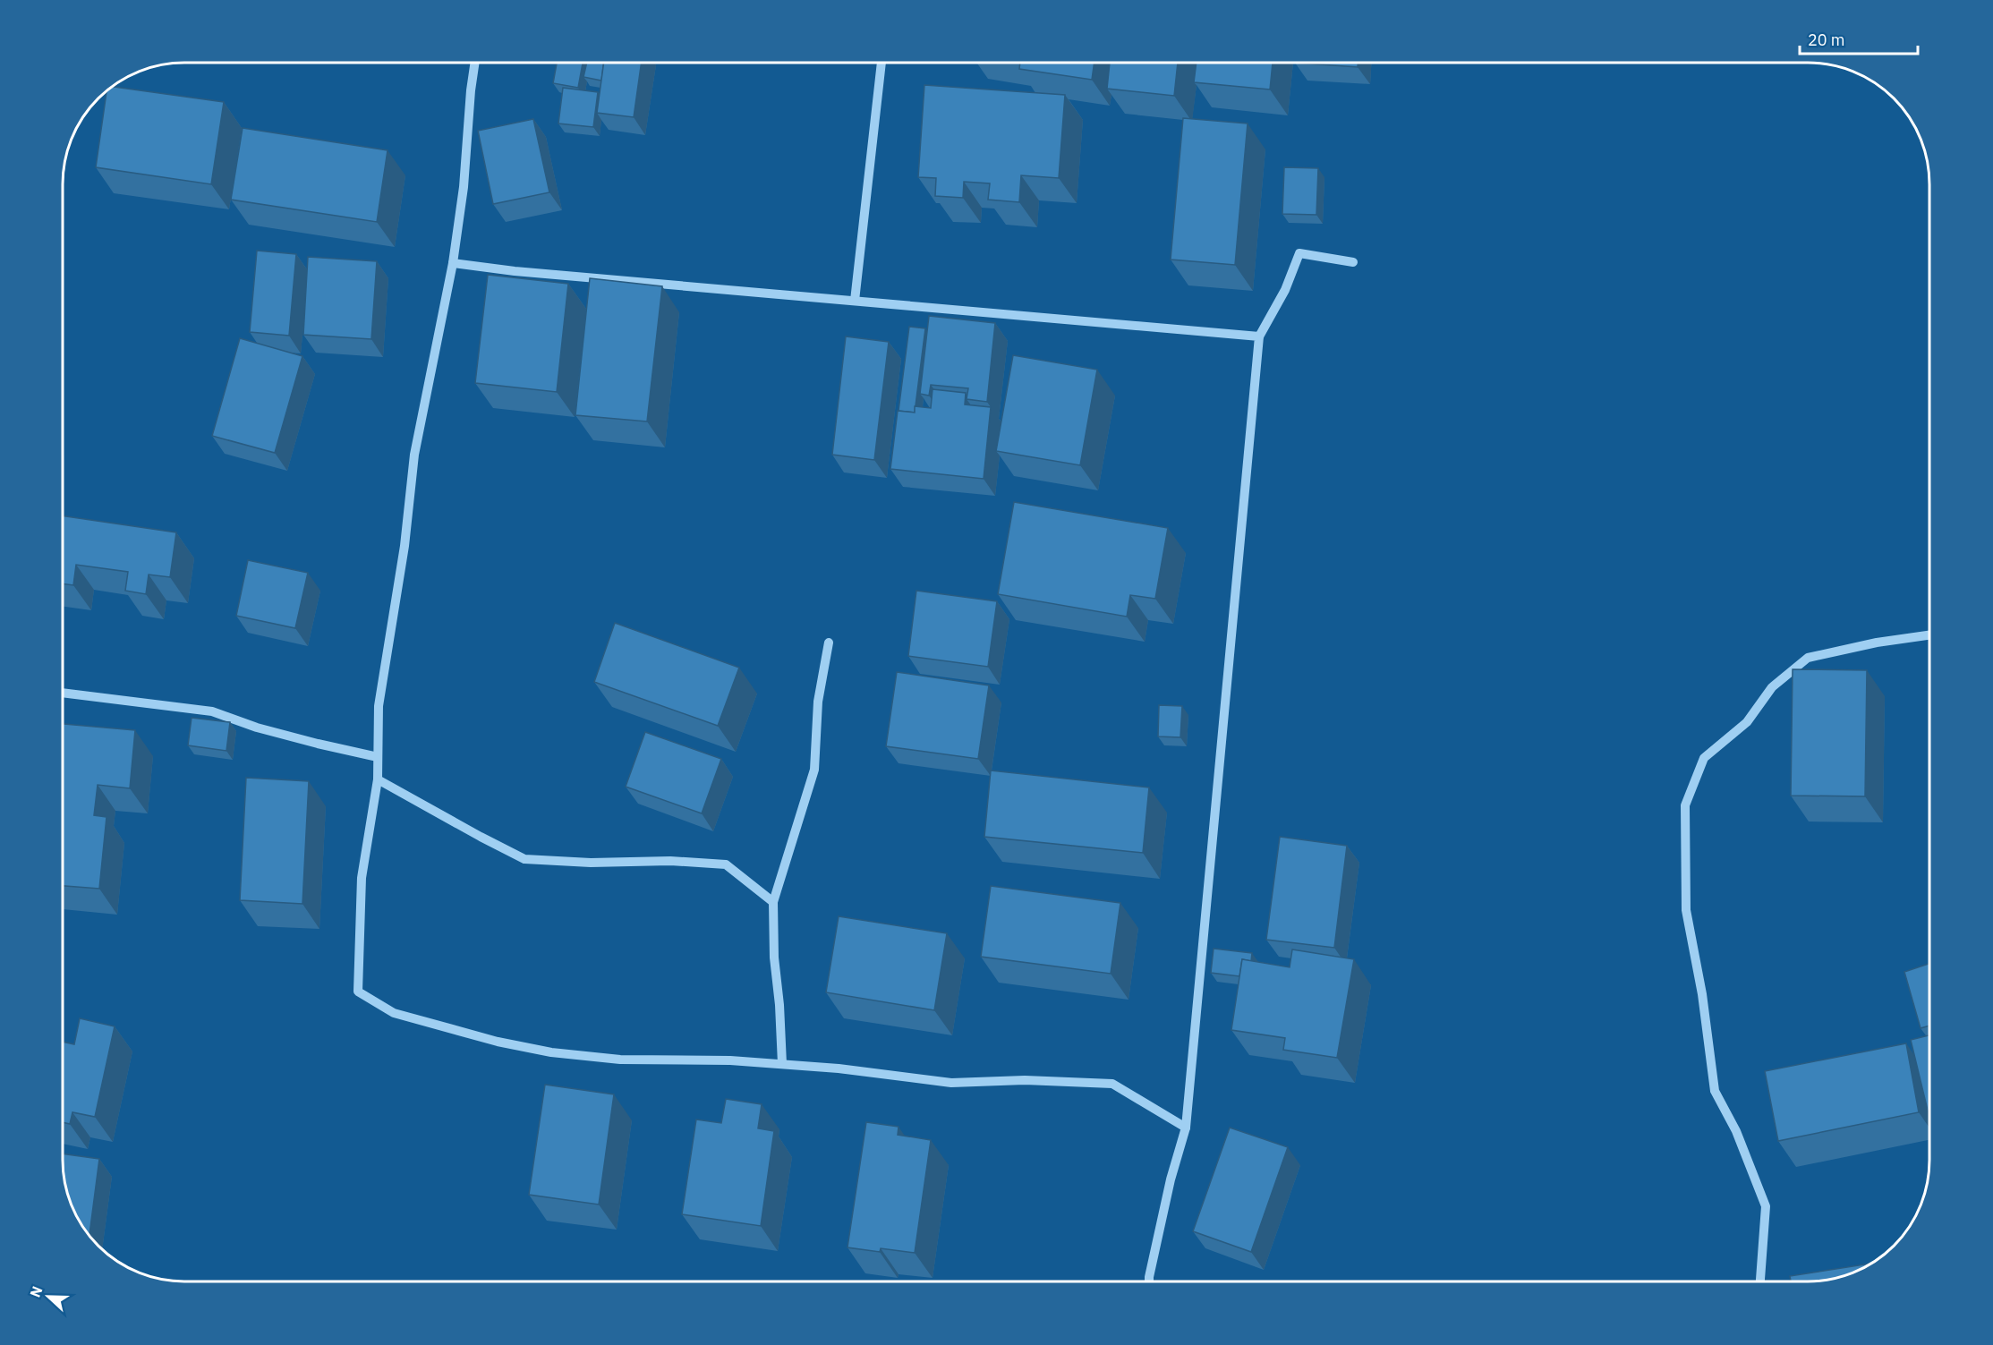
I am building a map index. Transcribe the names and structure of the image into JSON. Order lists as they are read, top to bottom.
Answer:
{
  "scale_bar": "20 m",
  "north": "left"
}
